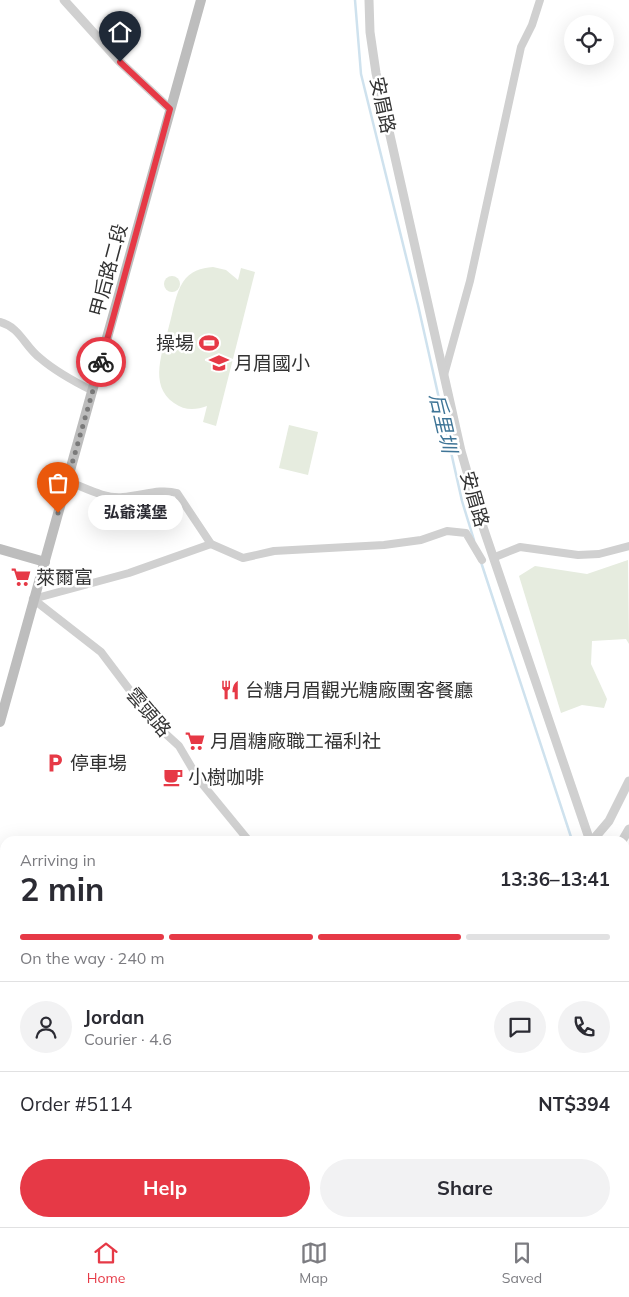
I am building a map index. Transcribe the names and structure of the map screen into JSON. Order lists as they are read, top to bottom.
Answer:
{
  "streets": {
    "main road": ["甲后路二段"],
    "street": ["安眉路", "雲頭路"]
  },
  "crossings": [
    ["甲后路二段", "雲頭路"]
  ],
  "water": ["后里圳"],
  "places": {
    "sports": ["操場"],
    "school or university": ["月眉國小"],
    "other": ["弘爺漢堡"],
    "supermarket": ["萊爾富", "月眉糖廠職工福利社"],
    "restaurant": ["台糖月眉觀光糖廠團客餐廳"],
    "parking": ["停車場"],
    "cafe": ["小樹咖啡"]
  },
  "page": {
    "bubble": "弘爺漢堡",
    "heading": ["2 min", "Arriving in", "13:36–13:41"],
    "panel": [
      "Jordan",
      "Courier · 4.6",
      "Order #5114",
      "NT$394"
    ],
    "bar": "On the way · 240 m",
    "buttons": ["Help", "Share"],
    "tabs": ["Home", "Map", "Saved"]
  }
}
